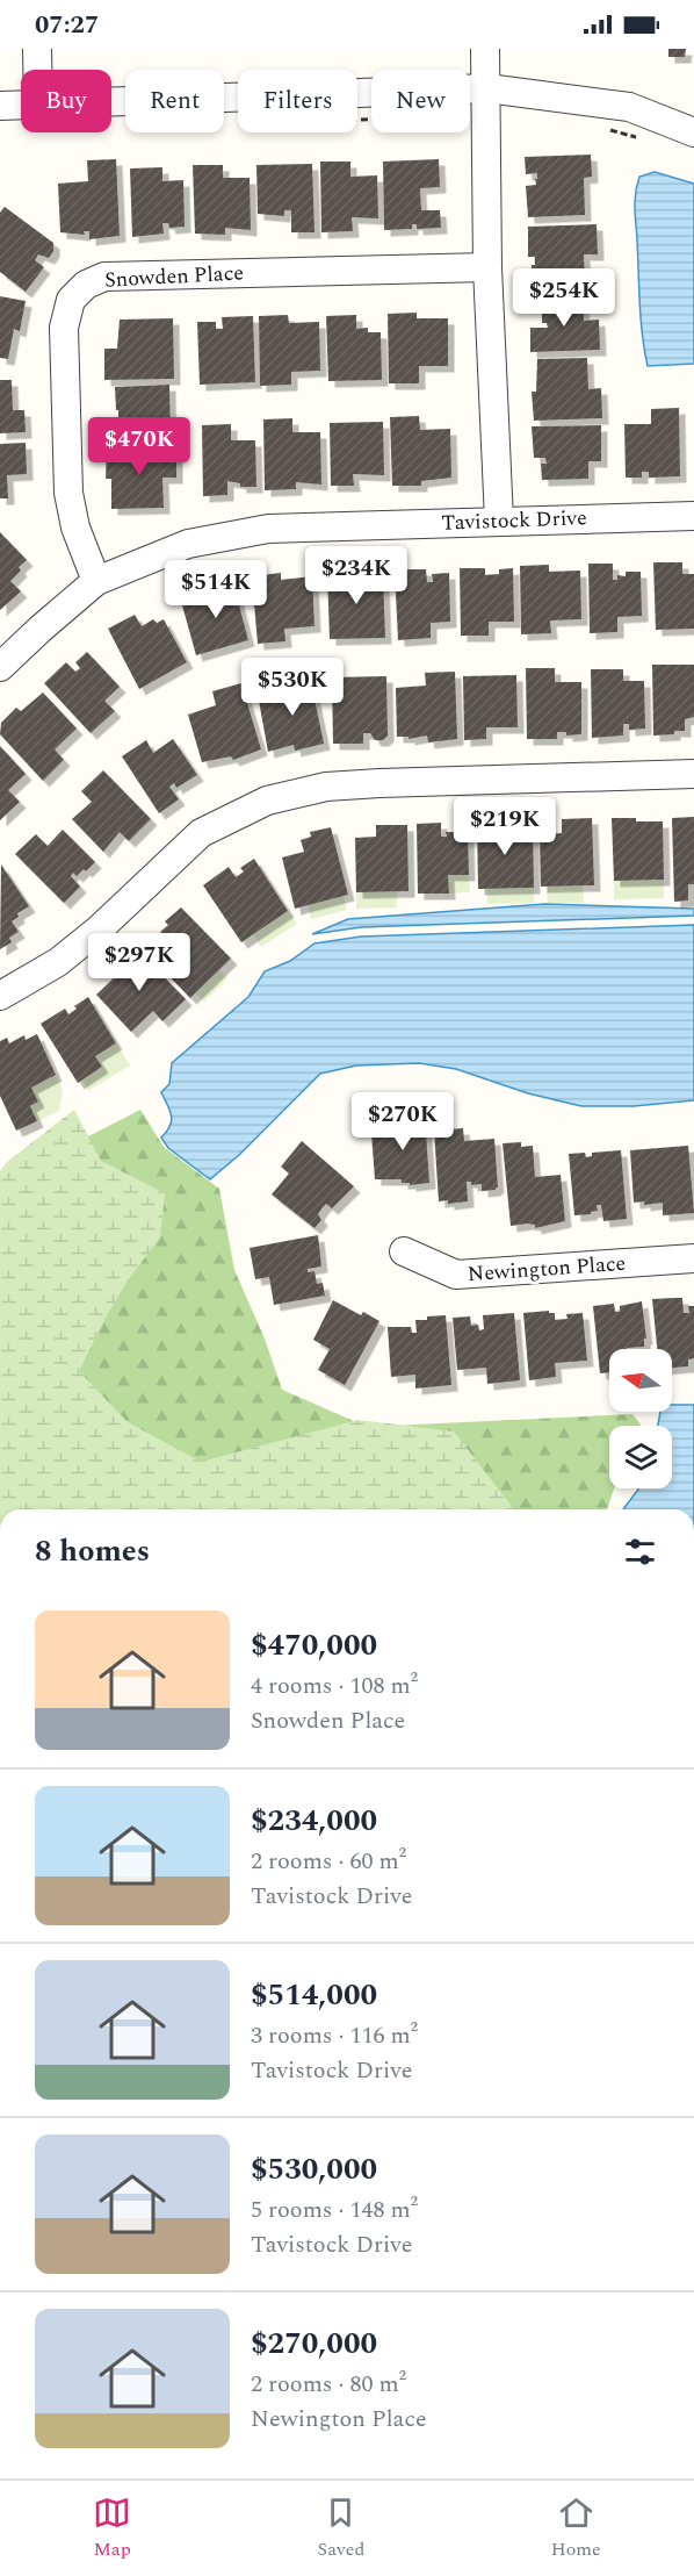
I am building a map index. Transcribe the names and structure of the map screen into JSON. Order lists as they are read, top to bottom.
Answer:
{
  "streets": {
    "street": ["Snowden Place", "Tavistock Drive", "Newington Place"]
  },
  "crossings": [
    ["Snowden Place", "Tavistock Drive"]
  ],
  "north": "left",
  "page": {
    "status": "07:27",
    "chip": [
      "Buy",
      "Rent",
      "Filters",
      "New"
    ],
    "price": [
      "$254K",
      "$470K",
      "$234K",
      "$514K",
      "$530K",
      "$219K",
      "$297K",
      "$270K"
    ],
    "heading": "8 homes",
    "list": [
      {
        "name": "$470,000",
        "note": "4 rooms · 108 m² · Snowden Place"
      },
      {
        "name": "$234,000",
        "note": "2 rooms · 60 m² · Tavistock Drive"
      },
      {
        "name": "$514,000",
        "note": "3 rooms · 116 m² · Tavistock Drive"
      },
      {
        "name": "$530,000",
        "note": "5 rooms · 148 m² · Tavistock Drive"
      },
      {
        "name": "$270,000",
        "note": "2 rooms · 80 m² · Newington Place"
      }
    ],
    "tabs": ["Map", "Saved", "Home"]
  }
}
